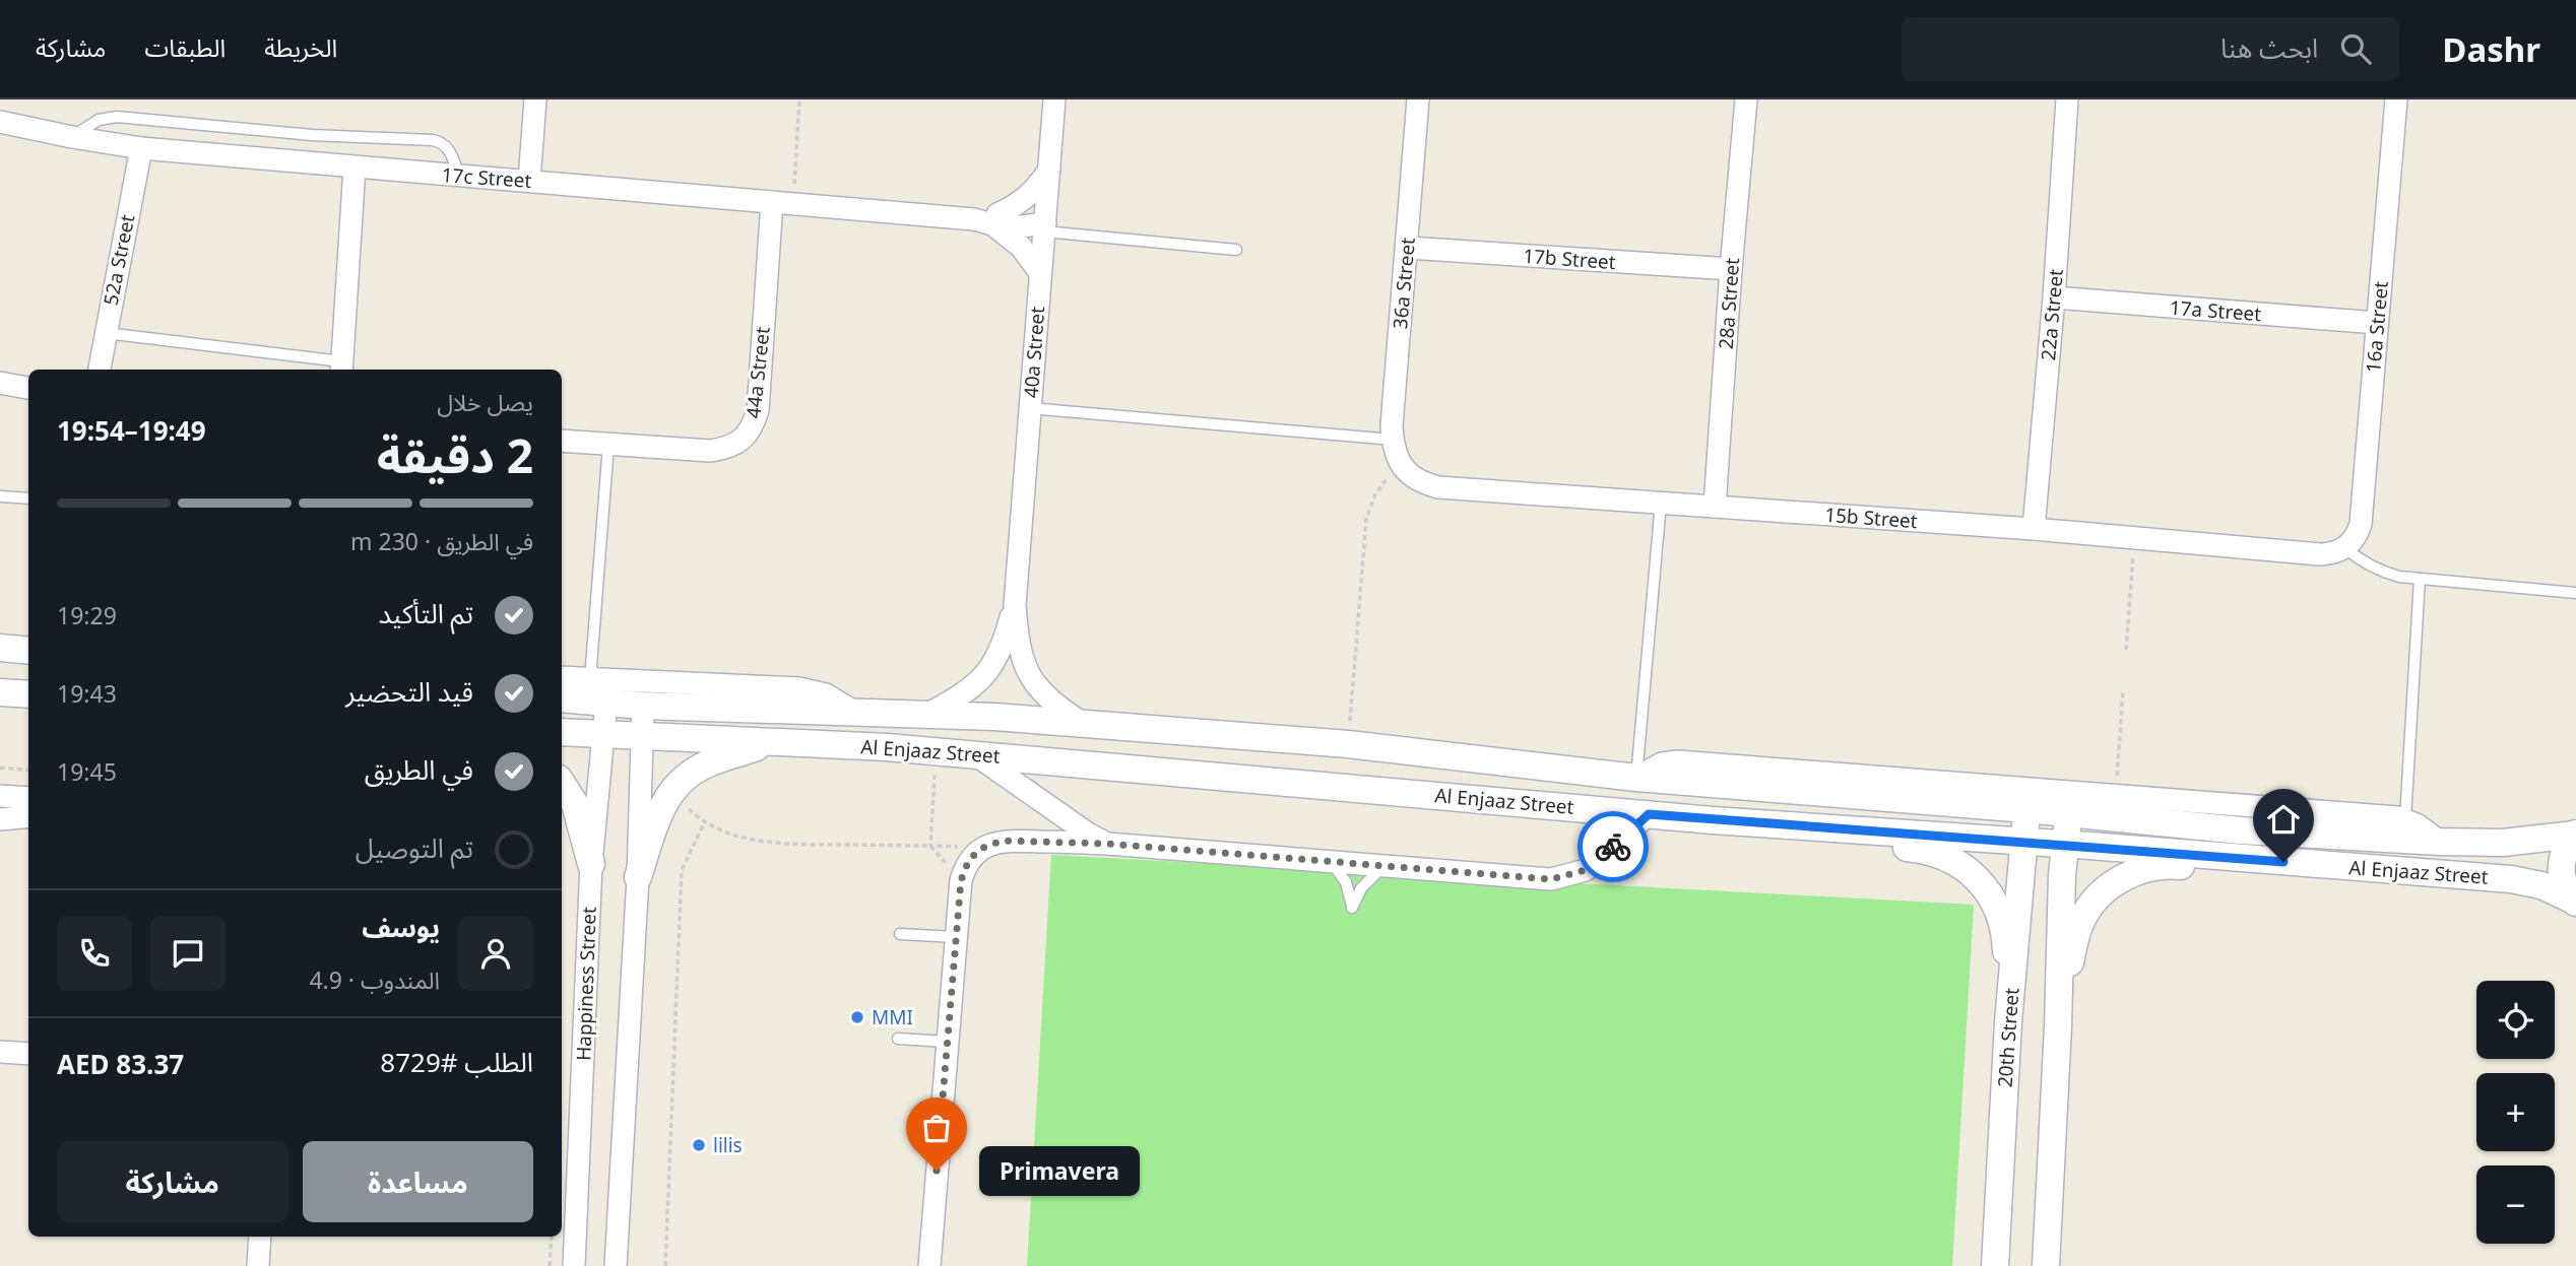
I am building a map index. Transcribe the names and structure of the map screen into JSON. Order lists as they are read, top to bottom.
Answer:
{
  "streets": {
    "street": [
      "17c Street",
      "17b Street",
      "52a Street",
      "36a Street",
      "28a Street",
      "17a Street",
      "22a Street",
      "16a Street",
      "40a Street",
      "44a Street",
      "15b Street",
      "Al Enjaaz Street",
      "Happiness Street",
      "20th Street"
    ]
  },
  "crossings": [
    ["17c Street", "52a Street"],
    ["17c Street", "40a Street"],
    ["17c Street", "44a Street"],
    ["17b Street", "36a Street"],
    ["17b Street", "28a Street"],
    ["36a Street", "15b Street"],
    ["28a Street", "15b Street"],
    ["17a Street", "22a Street"],
    ["17a Street", "16a Street"],
    ["22a Street", "15b Street"],
    ["16a Street", "15b Street"],
    ["40a Street", "Al Enjaaz Street"],
    ["Al Enjaaz Street", "Happiness Street"],
    ["Al Enjaaz Street", "20th Street"]
  ],
  "places": ["MMI", "lilis", "Primavera"],
  "page": {
    "header": "Dashr",
    "search": "ابحث هنا",
    "nav": ["الخريطة", "الطبقات", "مشاركة"],
    "heading": ["2 دقيقة", "يصل خلال", "19:49–19:54"],
    "panel": [
      "يوسف",
      "المندوب · 4.9",
      "الطلب #8729",
      "AED 83.37"
    ],
    "bar": "في الطريق · 230 m",
    "list": [
      ["تم التأكيد", "19:29"],
      ["قيد التحضير", "19:43"],
      ["في الطريق", "19:45"],
      "تم التوصيل"
    ],
    "map_buttons": ["+", "−"],
    "buttons": ["مساعدة", "مشاركة"],
    "bubble": "Primavera"
  }
}
